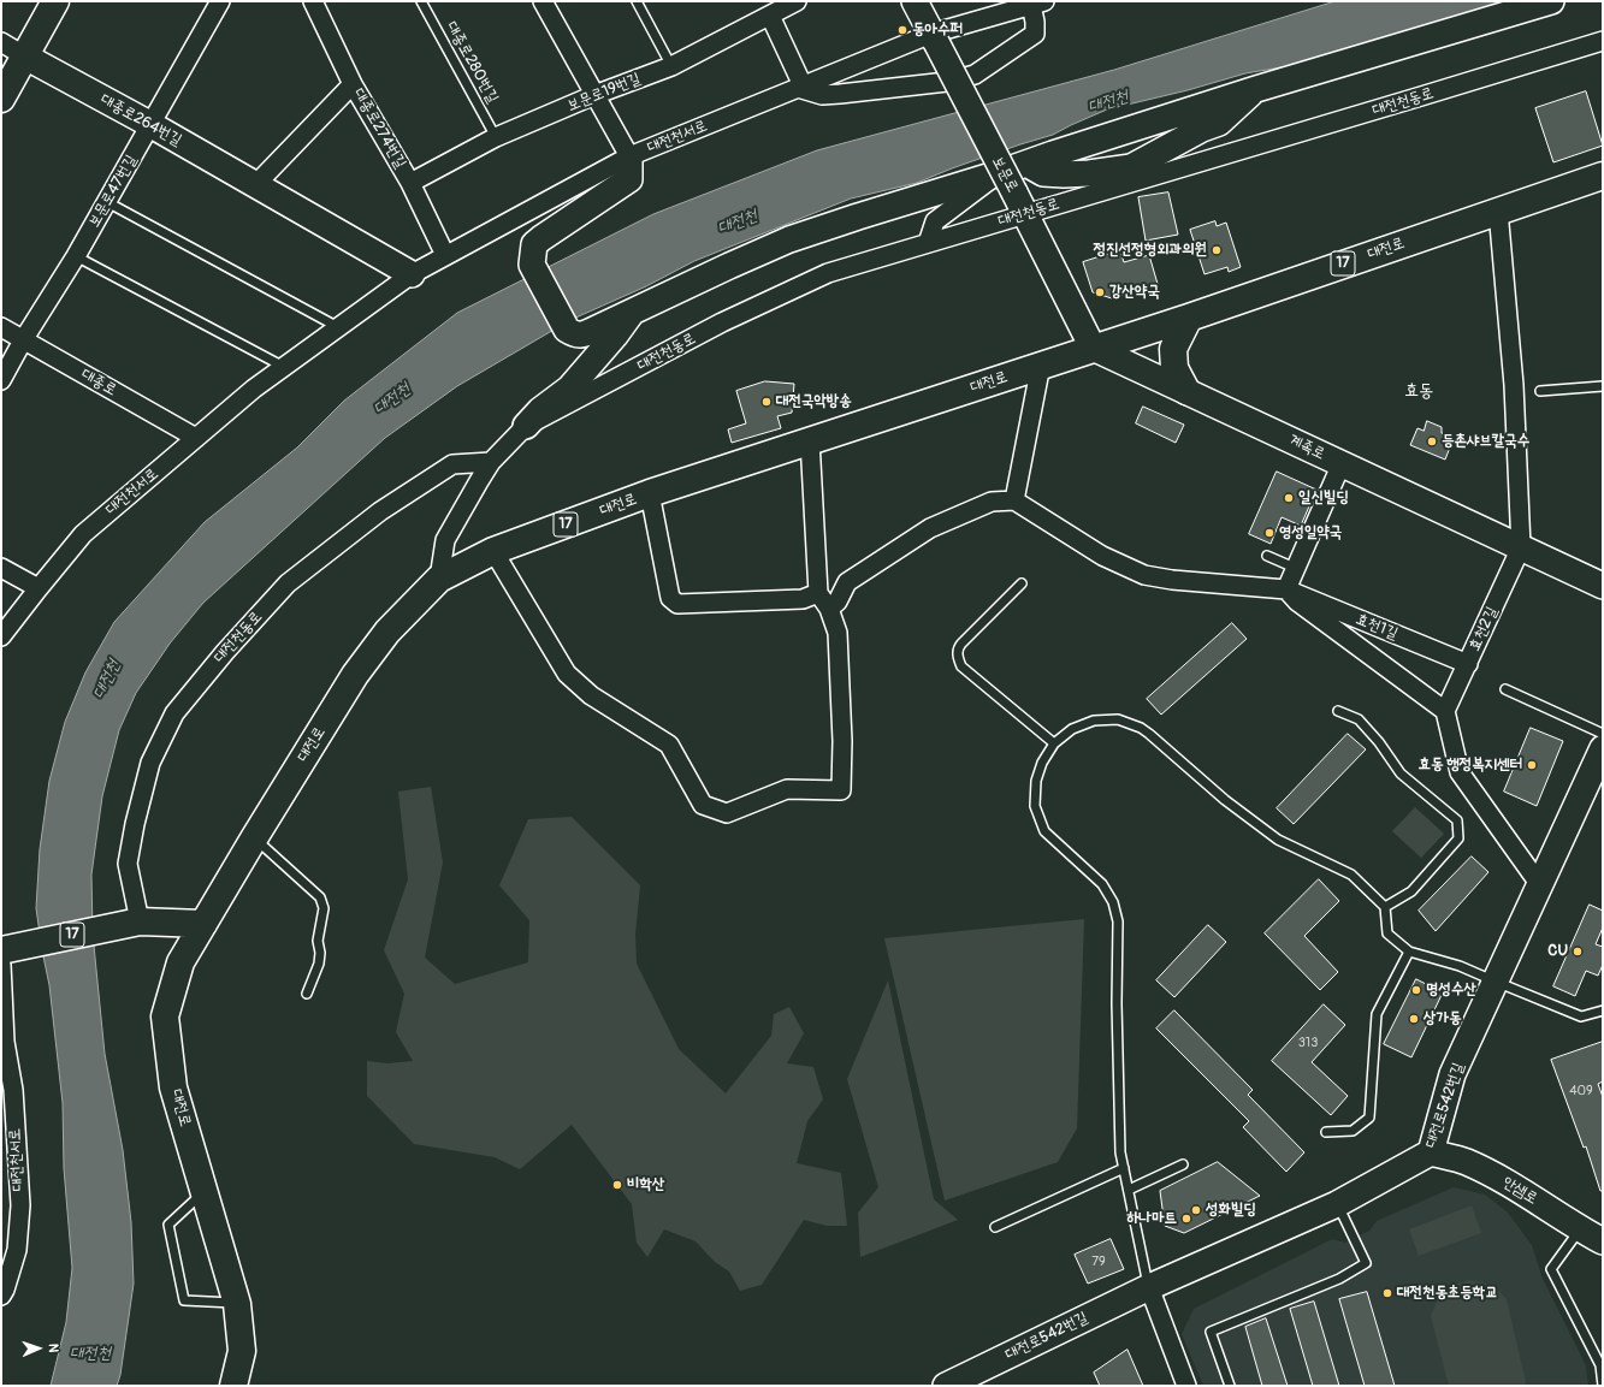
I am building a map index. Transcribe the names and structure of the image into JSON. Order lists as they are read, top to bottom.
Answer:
{
  "streets": {
    "main road": [
      "대종로264번길",
      "보문로",
      "대전로",
      "17",
      "계족로",
      "대전로542번길",
      "안샘로"
    ],
    "street": [
      "보문로19번길",
      "대전천동로",
      "대종로274번길",
      "대전천서로",
      "보문로47번길",
      "대종로",
      "효천1길",
      "효천2길"
    ],
    "lane": ["대종로280번길"]
  },
  "crossings": [
    ["대종로280번길", "보문로19번길"],
    ["보문로19번길", "대종로274번길"],
    ["대전천동로", "보문로"],
    ["대전천동로", "대전로"],
    ["대전천동로", "17"],
    ["대종로264번길", "대전천서로"],
    ["대종로264번길", "보문로47번길"],
    ["대종로274번길", "대전천서로"],
    ["대전천서로", "보문로"],
    ["대전천서로", "17"],
    ["대전천서로", "대종로"],
    ["보문로", "대전로"],
    ["보문로", "계족로"],
    ["보문로47번길", "대종로"],
    ["대전로", "17"],
    ["대전로", "계족로"],
    ["계족로", "효천2길"],
    ["효천1길", "효천2길"],
    ["대전로542번길", "안샘로"]
  ],
  "districts": ["효동"],
  "water": ["대전천"],
  "places": [
    "동아수퍼",
    "정진선정형외과의원",
    "강산약국",
    "대전국악방송",
    "등촌샤브칼국수",
    "일신빌딩",
    "영성일약국",
    "효동 행정복지센터",
    "CU",
    "명성수산",
    "상가동",
    "비학산",
    "성화빌딩",
    "하나마트",
    "대전천동초등학교"
  ],
  "house_numbers": ["313", "409", "79"],
  "north": "right"
}
